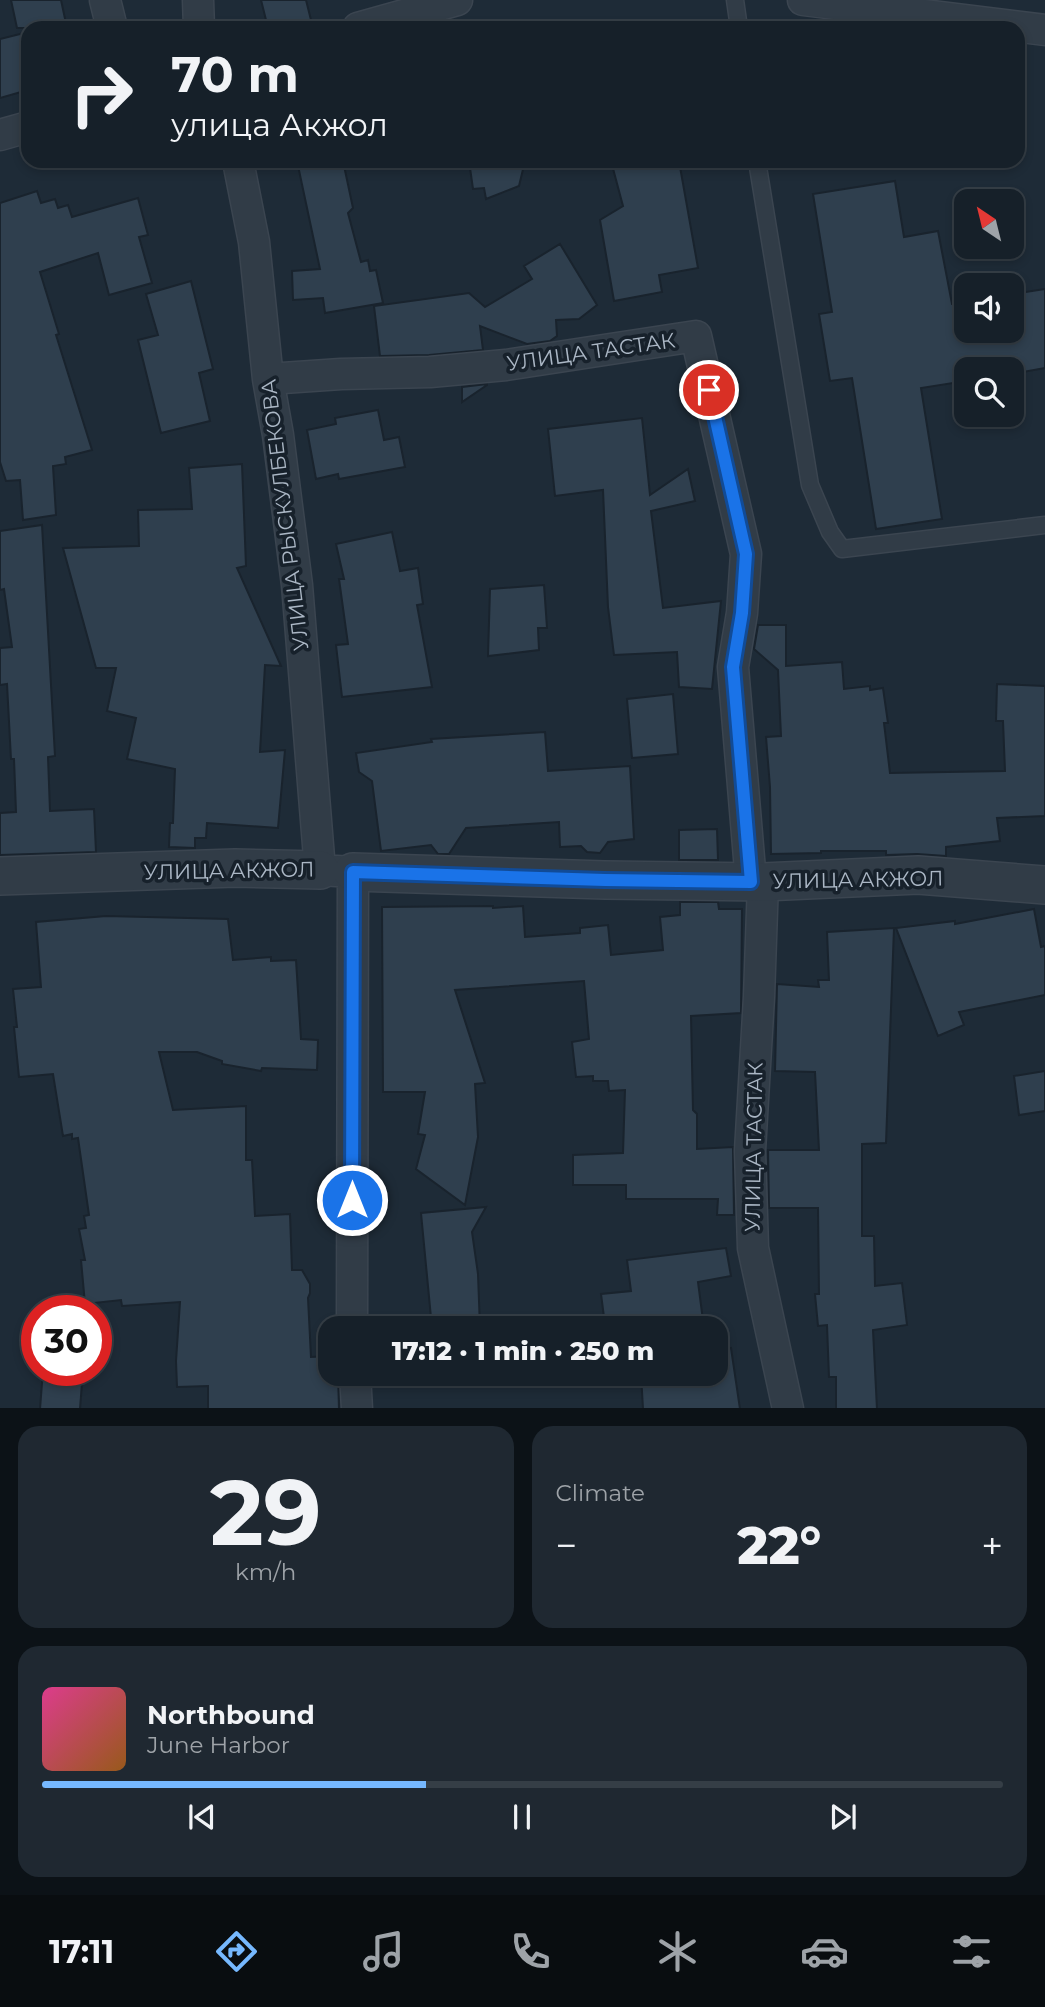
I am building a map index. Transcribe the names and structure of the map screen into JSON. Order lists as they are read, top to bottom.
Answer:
{
  "streets": {
    "street": ["УЛИЦА ТАСТАК", "УЛИЦА РЫСКУЛБЕКОВА", "УЛИЦА АКЖОЛ"]
  },
  "crossings": [
    ["УЛИЦА ТАСТАК", "УЛИЦА РЫСКУЛБЕКОВА"],
    ["УЛИЦА ТАСТАК", "УЛИЦА АКЖОЛ"],
    ["УЛИЦА РЫСКУЛБЕКОВА", "УЛИЦА АКЖОЛ"]
  ],
  "north": "top left",
  "page": {
    "turn": ["70 m", "улица Акжол"],
    "limit": "30",
    "trip": "17:12 · 1 min · 250 m",
    "tile": [
      ["29", "km/h"],
      "Climate"
    ],
    "heat": ["−", "22°", "+"],
    "song": ["Northbound", "June Harbor"],
    "tabs": "17:11"
  }
}
